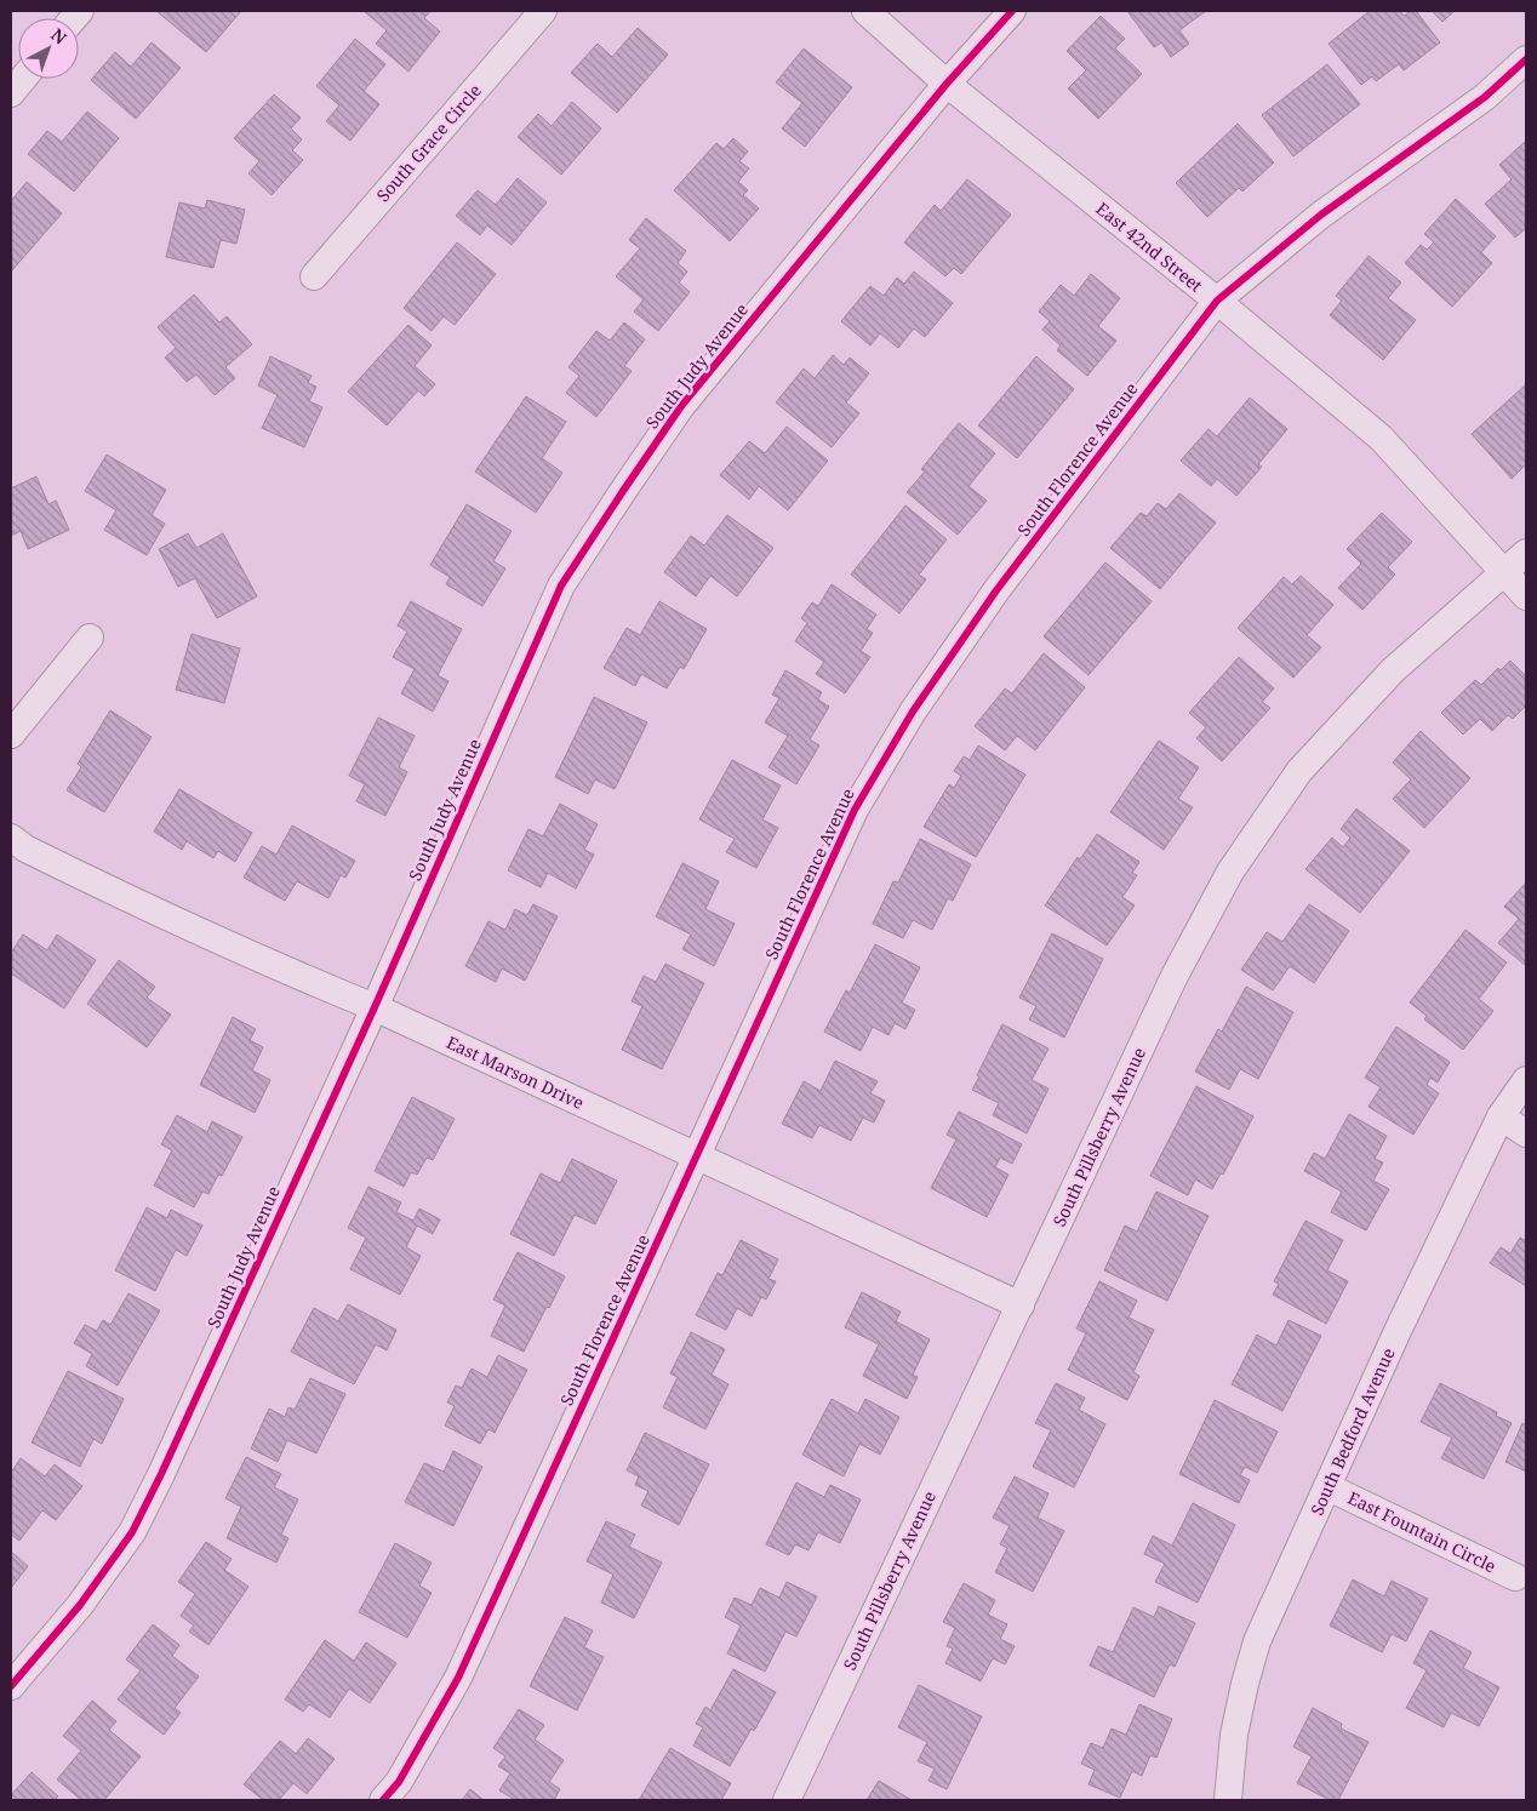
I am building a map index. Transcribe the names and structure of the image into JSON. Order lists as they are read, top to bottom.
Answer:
{
  "streets": {
    "street": [
      "South Grace Circle",
      "East 42nd Street",
      "South Judy Avenue",
      "South Florence Avenue",
      "East Marson Drive",
      "South Pillsberry Avenue",
      "South Bedford Avenue",
      "East Fountain Circle"
    ]
  },
  "crossings": [
    ["East 42nd Street", "South Judy Avenue"],
    ["East 42nd Street", "South Florence Avenue"],
    ["East 42nd Street", "South Pillsberry Avenue"],
    ["South Judy Avenue", "East Marson Drive"],
    ["South Florence Avenue", "East Marson Drive"],
    ["East Marson Drive", "South Pillsberry Avenue"],
    ["South Bedford Avenue", "East Fountain Circle"]
  ],
  "north": "top right"
}
